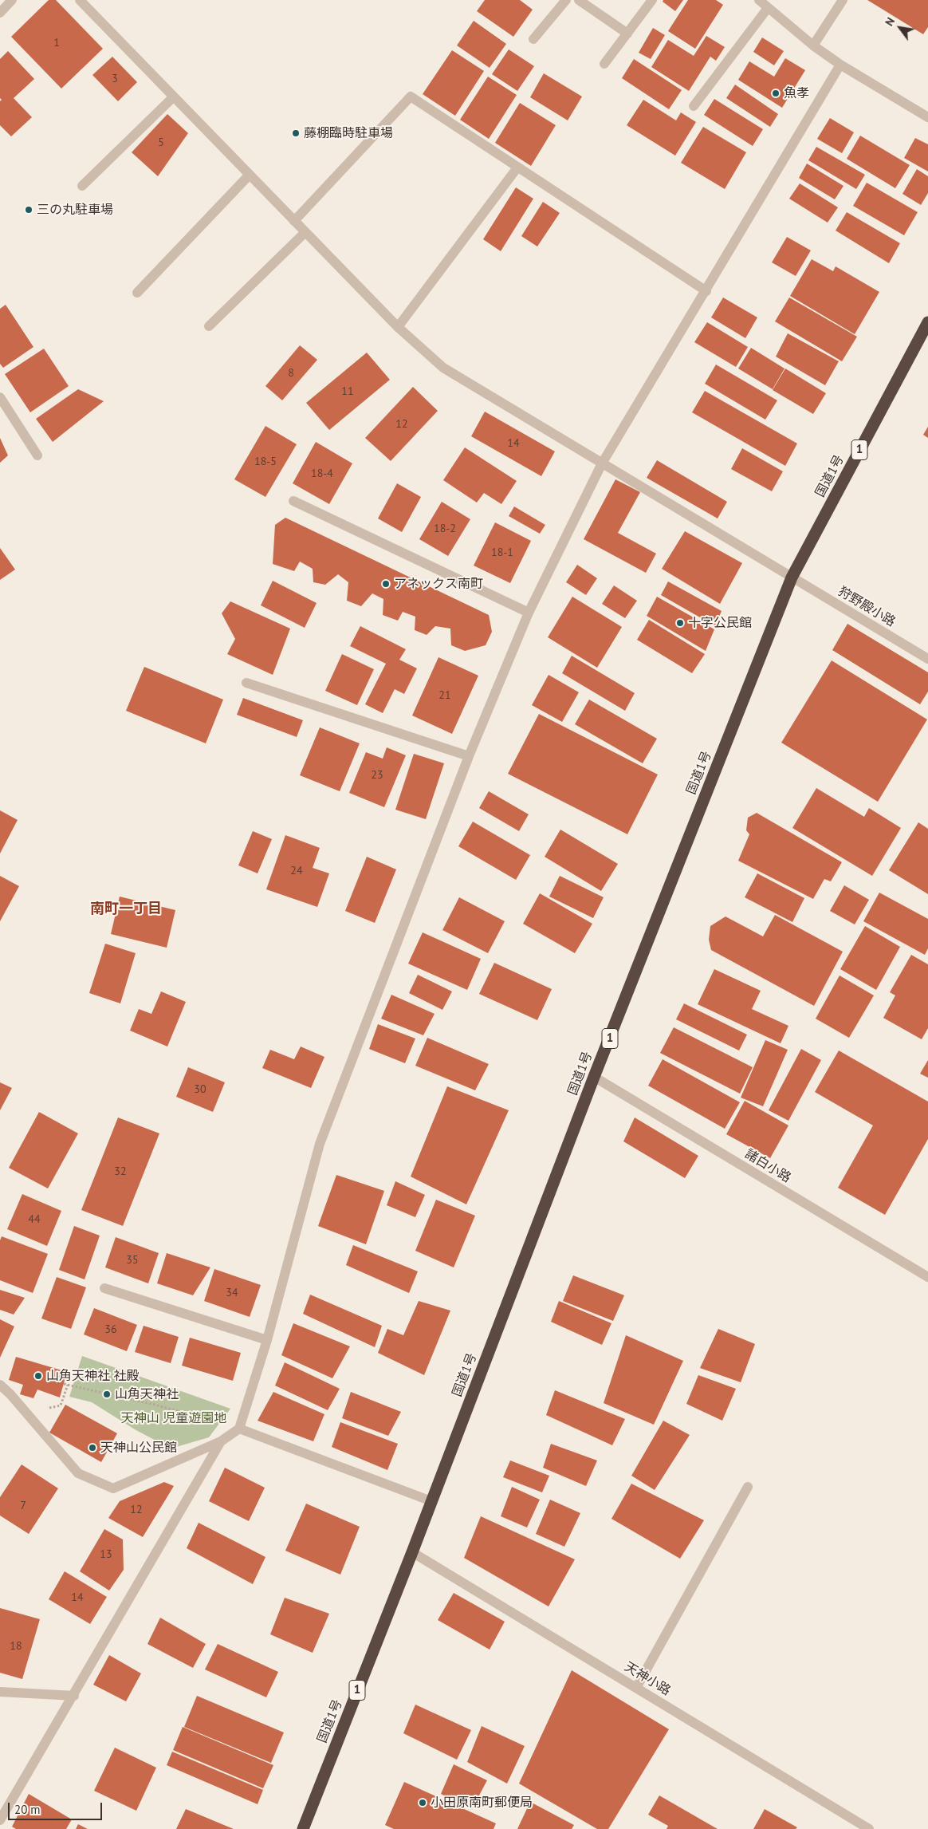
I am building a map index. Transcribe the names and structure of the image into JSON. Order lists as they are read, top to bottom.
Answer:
{
  "streets": {
    "highway": ["1", "国道1号"],
    "street": ["狩野殿小路", "諸白小路", "天神小路"]
  },
  "crossings": [
    ["国道1号", "狩野殿小路"],
    ["国道1号", "諸白小路"],
    ["国道1号", "天神小路"]
  ],
  "districts": ["南町一丁目"],
  "parks": ["天神山 児童遊園地"],
  "places": [
    "魚孝",
    "藤棚臨時駐車場",
    "三の丸駐車場",
    "アネックス南町",
    "十字公民館",
    "山角天神社 社殿",
    "山角天神社",
    "天神山公民館",
    "小田原南町郵便局"
  ],
  "house_numbers": [
    "1",
    "3",
    "5",
    "8",
    "11",
    "12",
    "14",
    "18-5",
    "18-4",
    "18-2",
    "18-1",
    "21",
    "23",
    "24",
    "30",
    "32",
    "44",
    "35",
    "34",
    "36",
    "7",
    "12",
    "13",
    "14",
    "18"
  ],
  "scale_bar": "20 m",
  "north": "top left"
}
